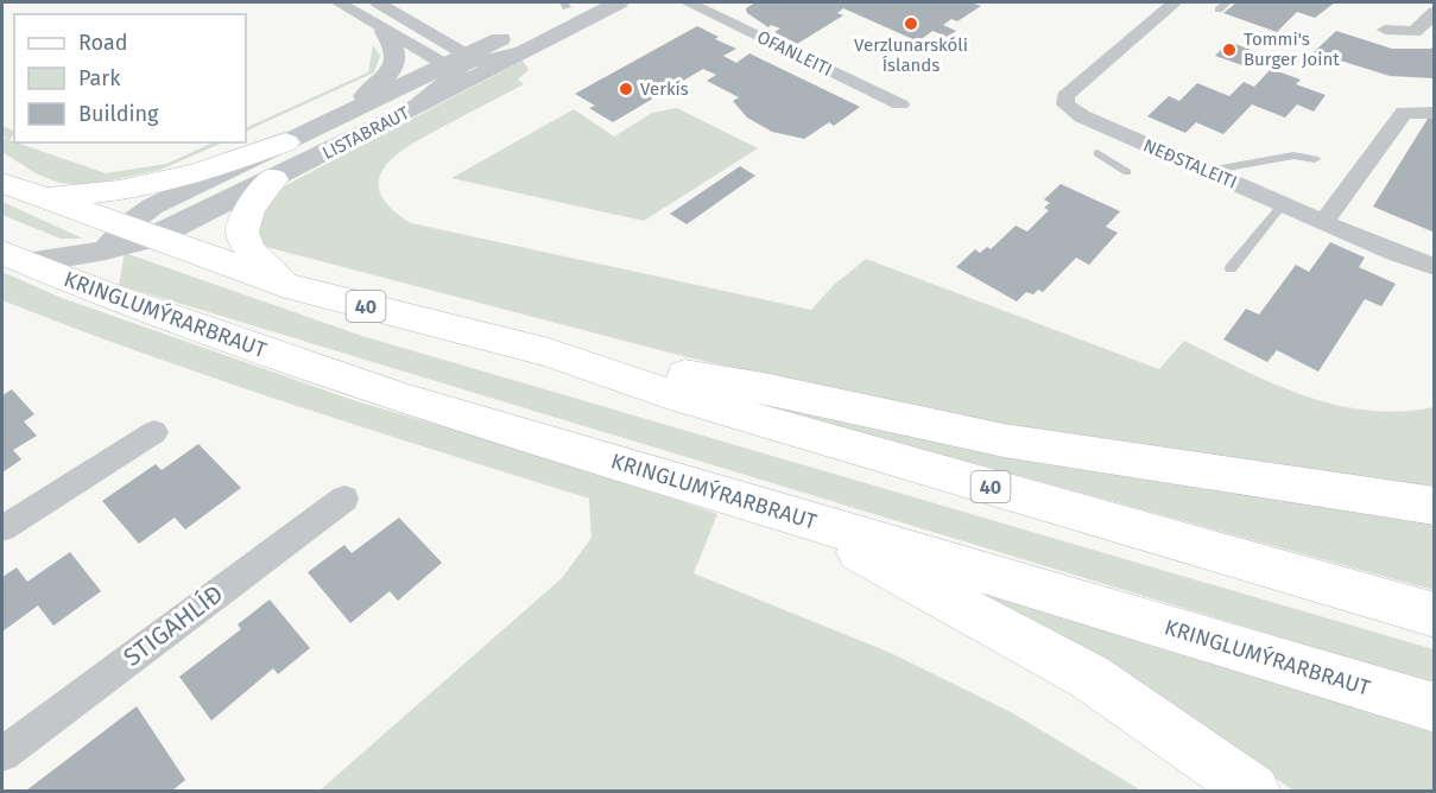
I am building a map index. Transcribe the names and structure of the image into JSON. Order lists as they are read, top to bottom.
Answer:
{
  "streets": {
    "main road": ["40", "KRINGLUMÝRARBRAUT"],
    "street": [
      "OFANLEITI",
      "LISTABRAUT",
      "NEÐSTALEITI",
      "STIGAHLÍÐ"
    ]
  },
  "crossings": [
    ["LISTABRAUT", "40"],
    ["LISTABRAUT", "KRINGLUMÝRARBRAUT"]
  ],
  "places": ["Verzlunarskóli Íslands", "Tommi's Burger Joint", "Verkís"],
  "legend": ["Road", "Park", "Building"]
}
